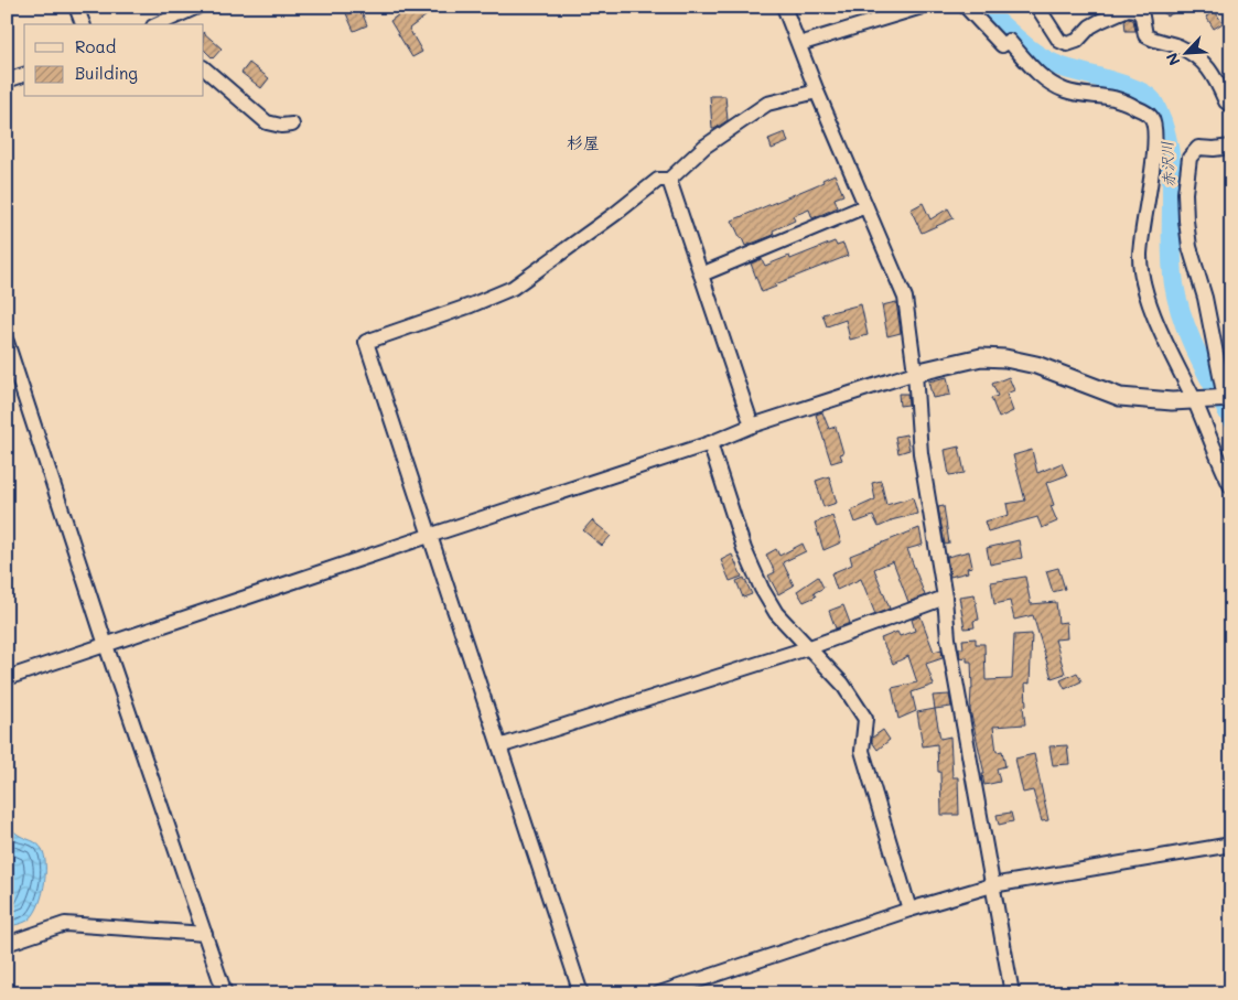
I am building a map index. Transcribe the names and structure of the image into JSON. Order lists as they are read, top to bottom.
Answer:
{
  "districts": ["杉屋"],
  "water": ["赤沢川"],
  "legend": ["Road", "Building"],
  "north": "bottom left"
}
